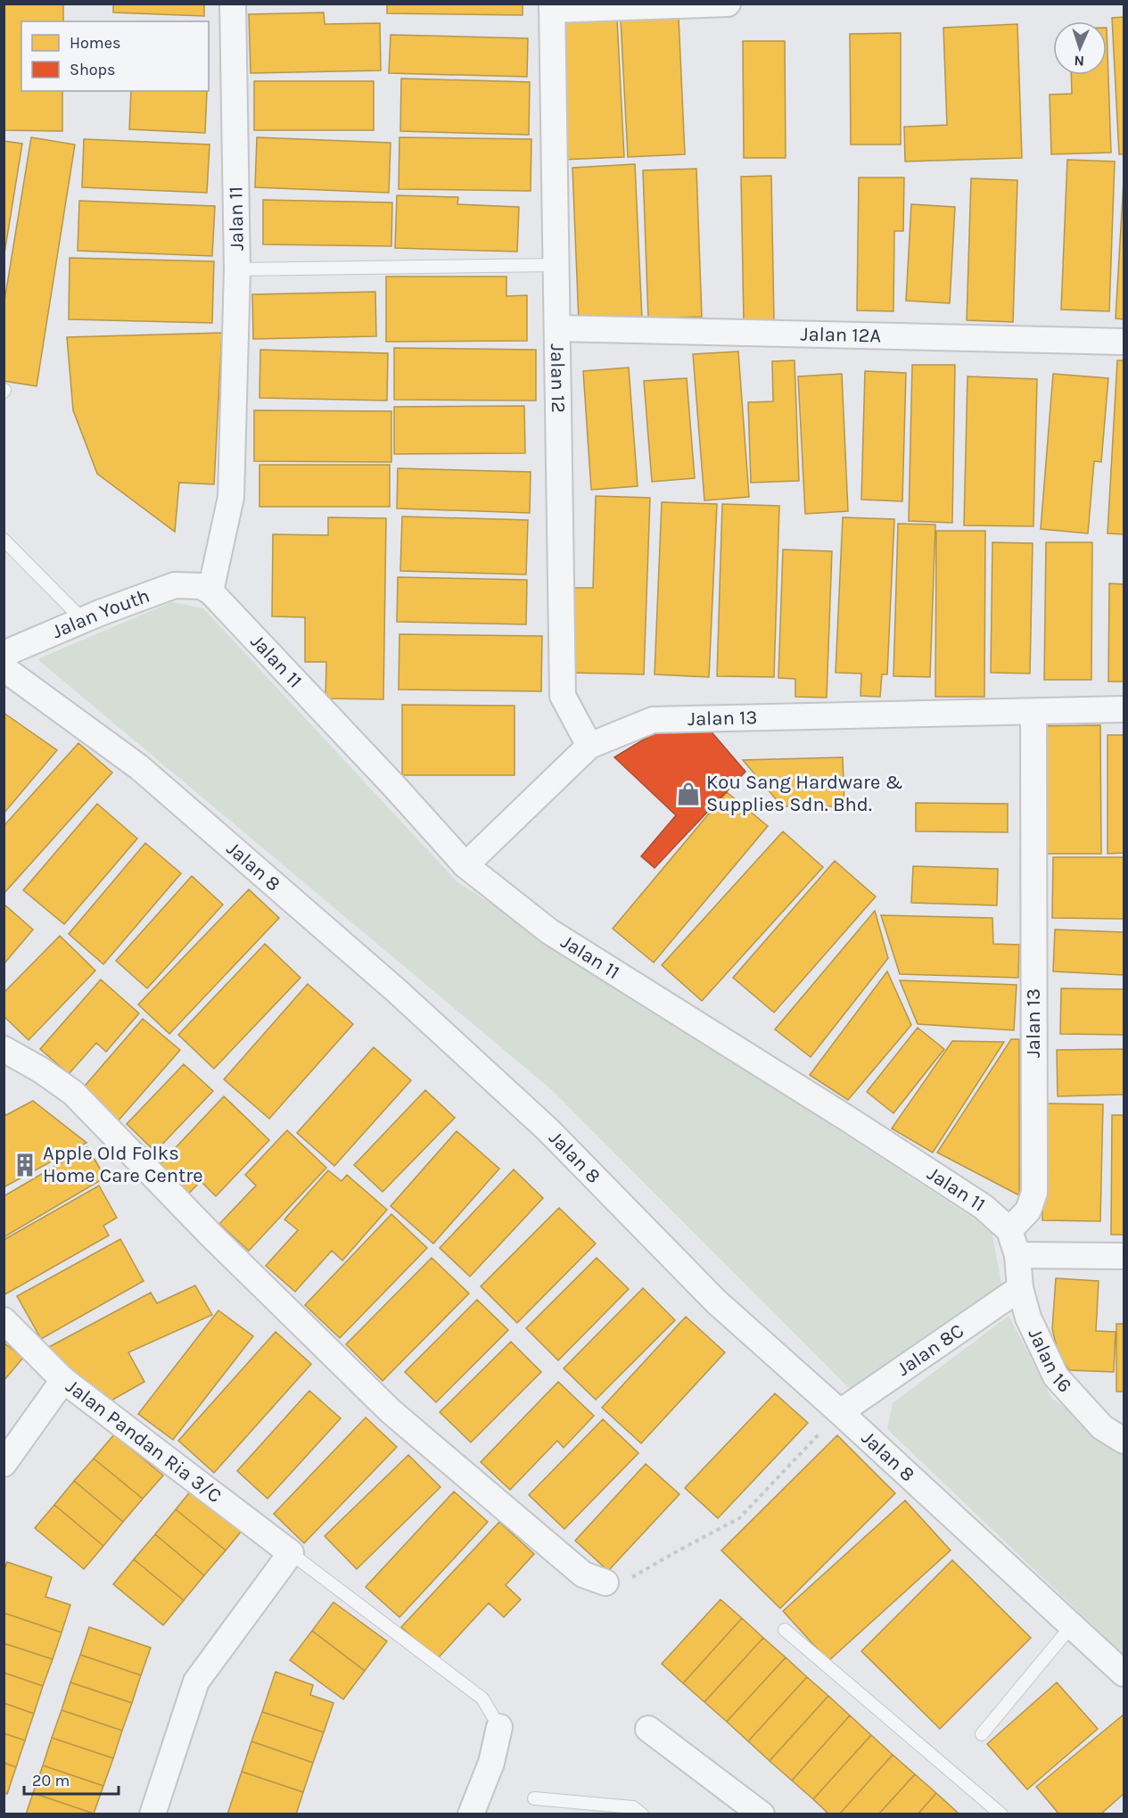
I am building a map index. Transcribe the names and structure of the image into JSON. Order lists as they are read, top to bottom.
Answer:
{
  "streets": {
    "street": [
      "Jalan 11",
      "Jalan 12A",
      "Jalan 12",
      "Jalan Youth",
      "Jalan 13",
      "Jalan 8",
      "Jalan 8C",
      "Jalan 16",
      "Jalan Pandan Ria 3/C"
    ]
  },
  "crossings": [
    ["Jalan 11", "Jalan Youth"],
    ["Jalan 11", "Jalan 13"],
    ["Jalan 12A", "Jalan 12"],
    ["Jalan 12", "Jalan 13"],
    ["Jalan 8", "Jalan 8C"],
    ["Jalan 8C", "Jalan 16"]
  ],
  "places": {
    "shop": ["Kou Sang Hardware & Supplies Sdn. Bhd."],
    "building": ["Apple Old Folks Home Care Centre"]
  },
  "legend": ["Homes", "Shops"],
  "scale_bar": "20 m",
  "north": "bottom"
}
